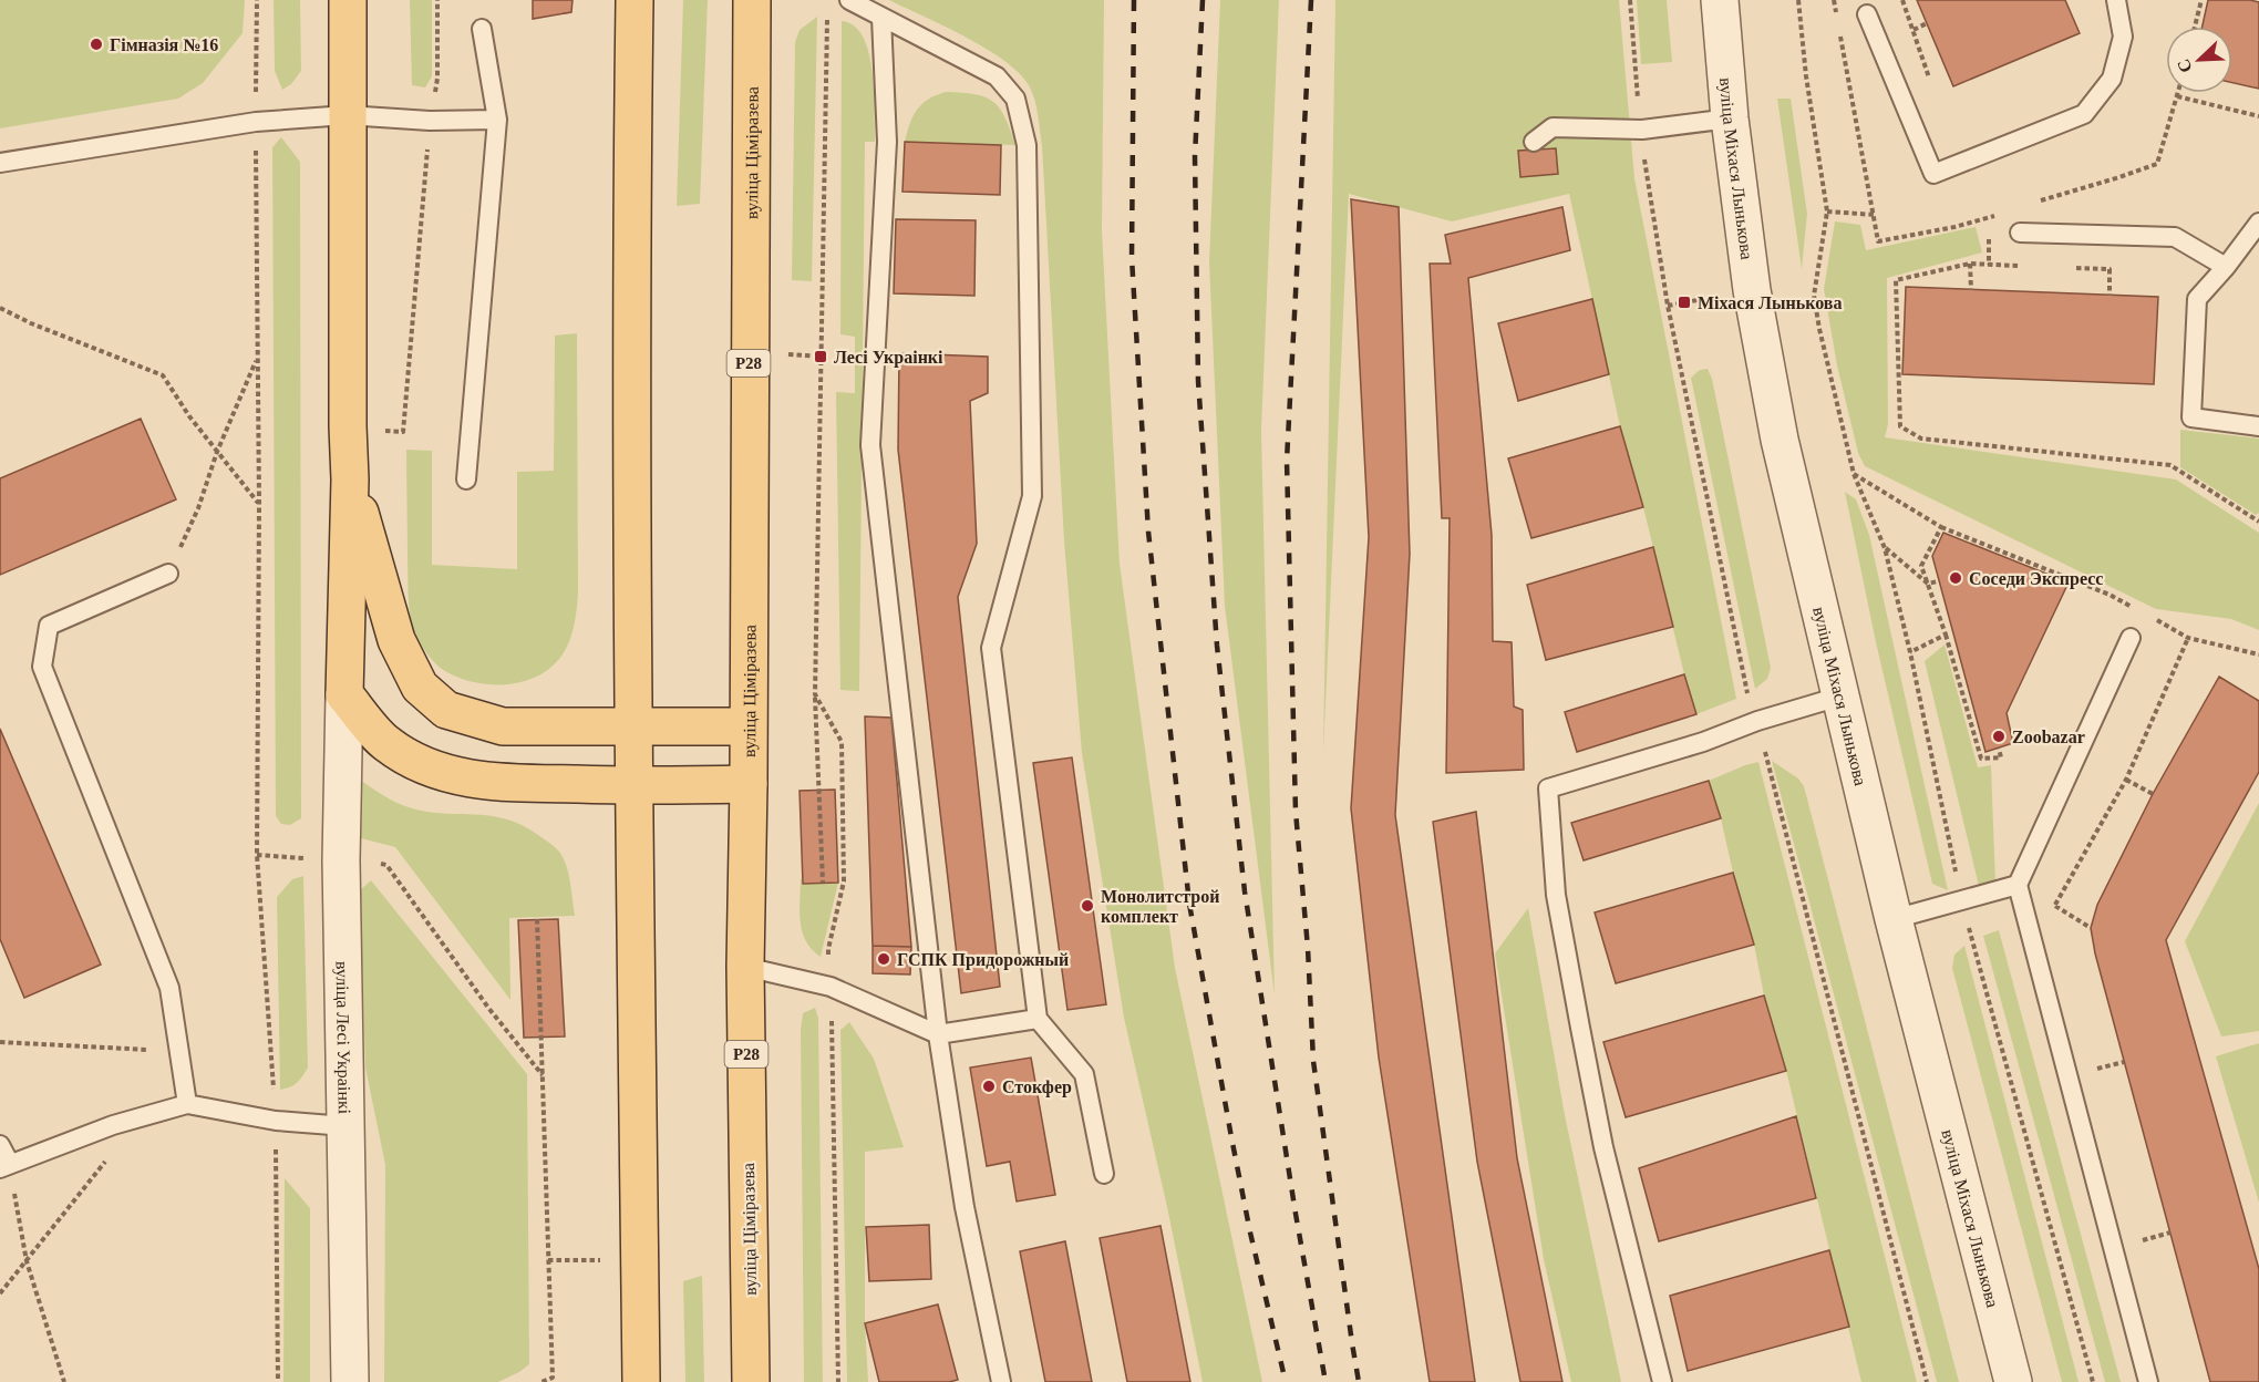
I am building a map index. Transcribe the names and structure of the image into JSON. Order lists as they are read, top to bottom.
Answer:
{
  "streets": {
    "main road": ["вуліца Ціміразева", "Р28"],
    "street": ["вуліца Міхася Лынькова", "вуліца Лесі Украінкі"]
  },
  "places": {
    "other": [
      "Гімназія №16",
      "Соседи Экспресс",
      "Zoobazar",
      "Монолитстрой комплект",
      "ГСПК Придорожный",
      "Стокфер"
    ],
    "transit": ["Міхася Лынькова", "Лесі Украінкі"]
  },
  "north": "bottom left"
}
